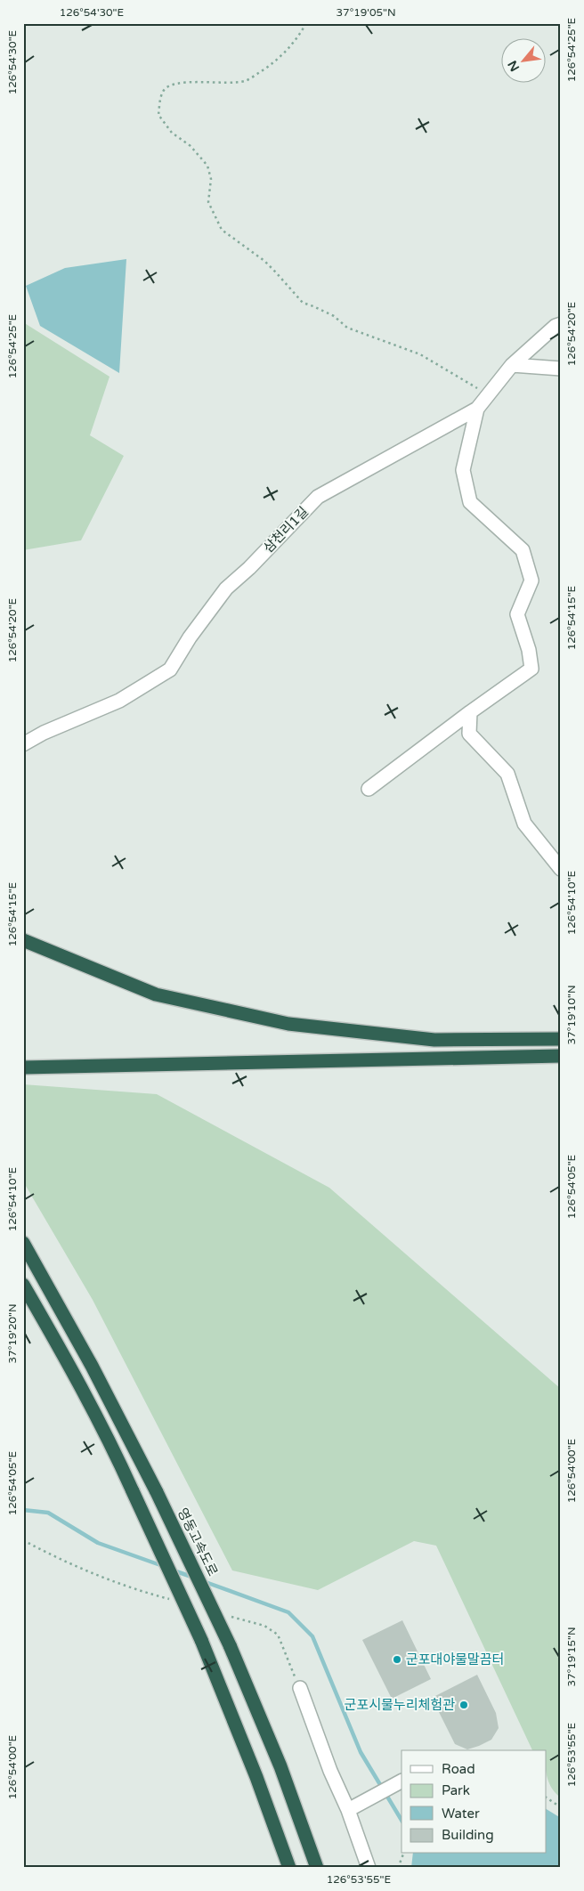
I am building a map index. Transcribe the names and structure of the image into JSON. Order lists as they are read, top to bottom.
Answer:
{
  "streets": {
    "highway": ["영동고속도로"],
    "street": ["삼천리1길"]
  },
  "places": ["군포대야물말끔터", "군포시물누리체험관"],
  "legend": [
    "Road",
    "Park",
    "Water",
    "Building"
  ],
  "north": "bottom left",
  "coordinates": [
    "126°54'30\"E",
    "37°19'05\"N",
    "126°54'25\"E",
    "126°54'20\"E",
    "126°54'15\"E",
    "126°54'10\"E",
    "37°19'10\"N",
    "126°54'05\"E",
    "37°19'20\"N",
    "126°54'00\"E",
    "37°19'15\"N",
    "126°53'55\"E"
  ]
}
